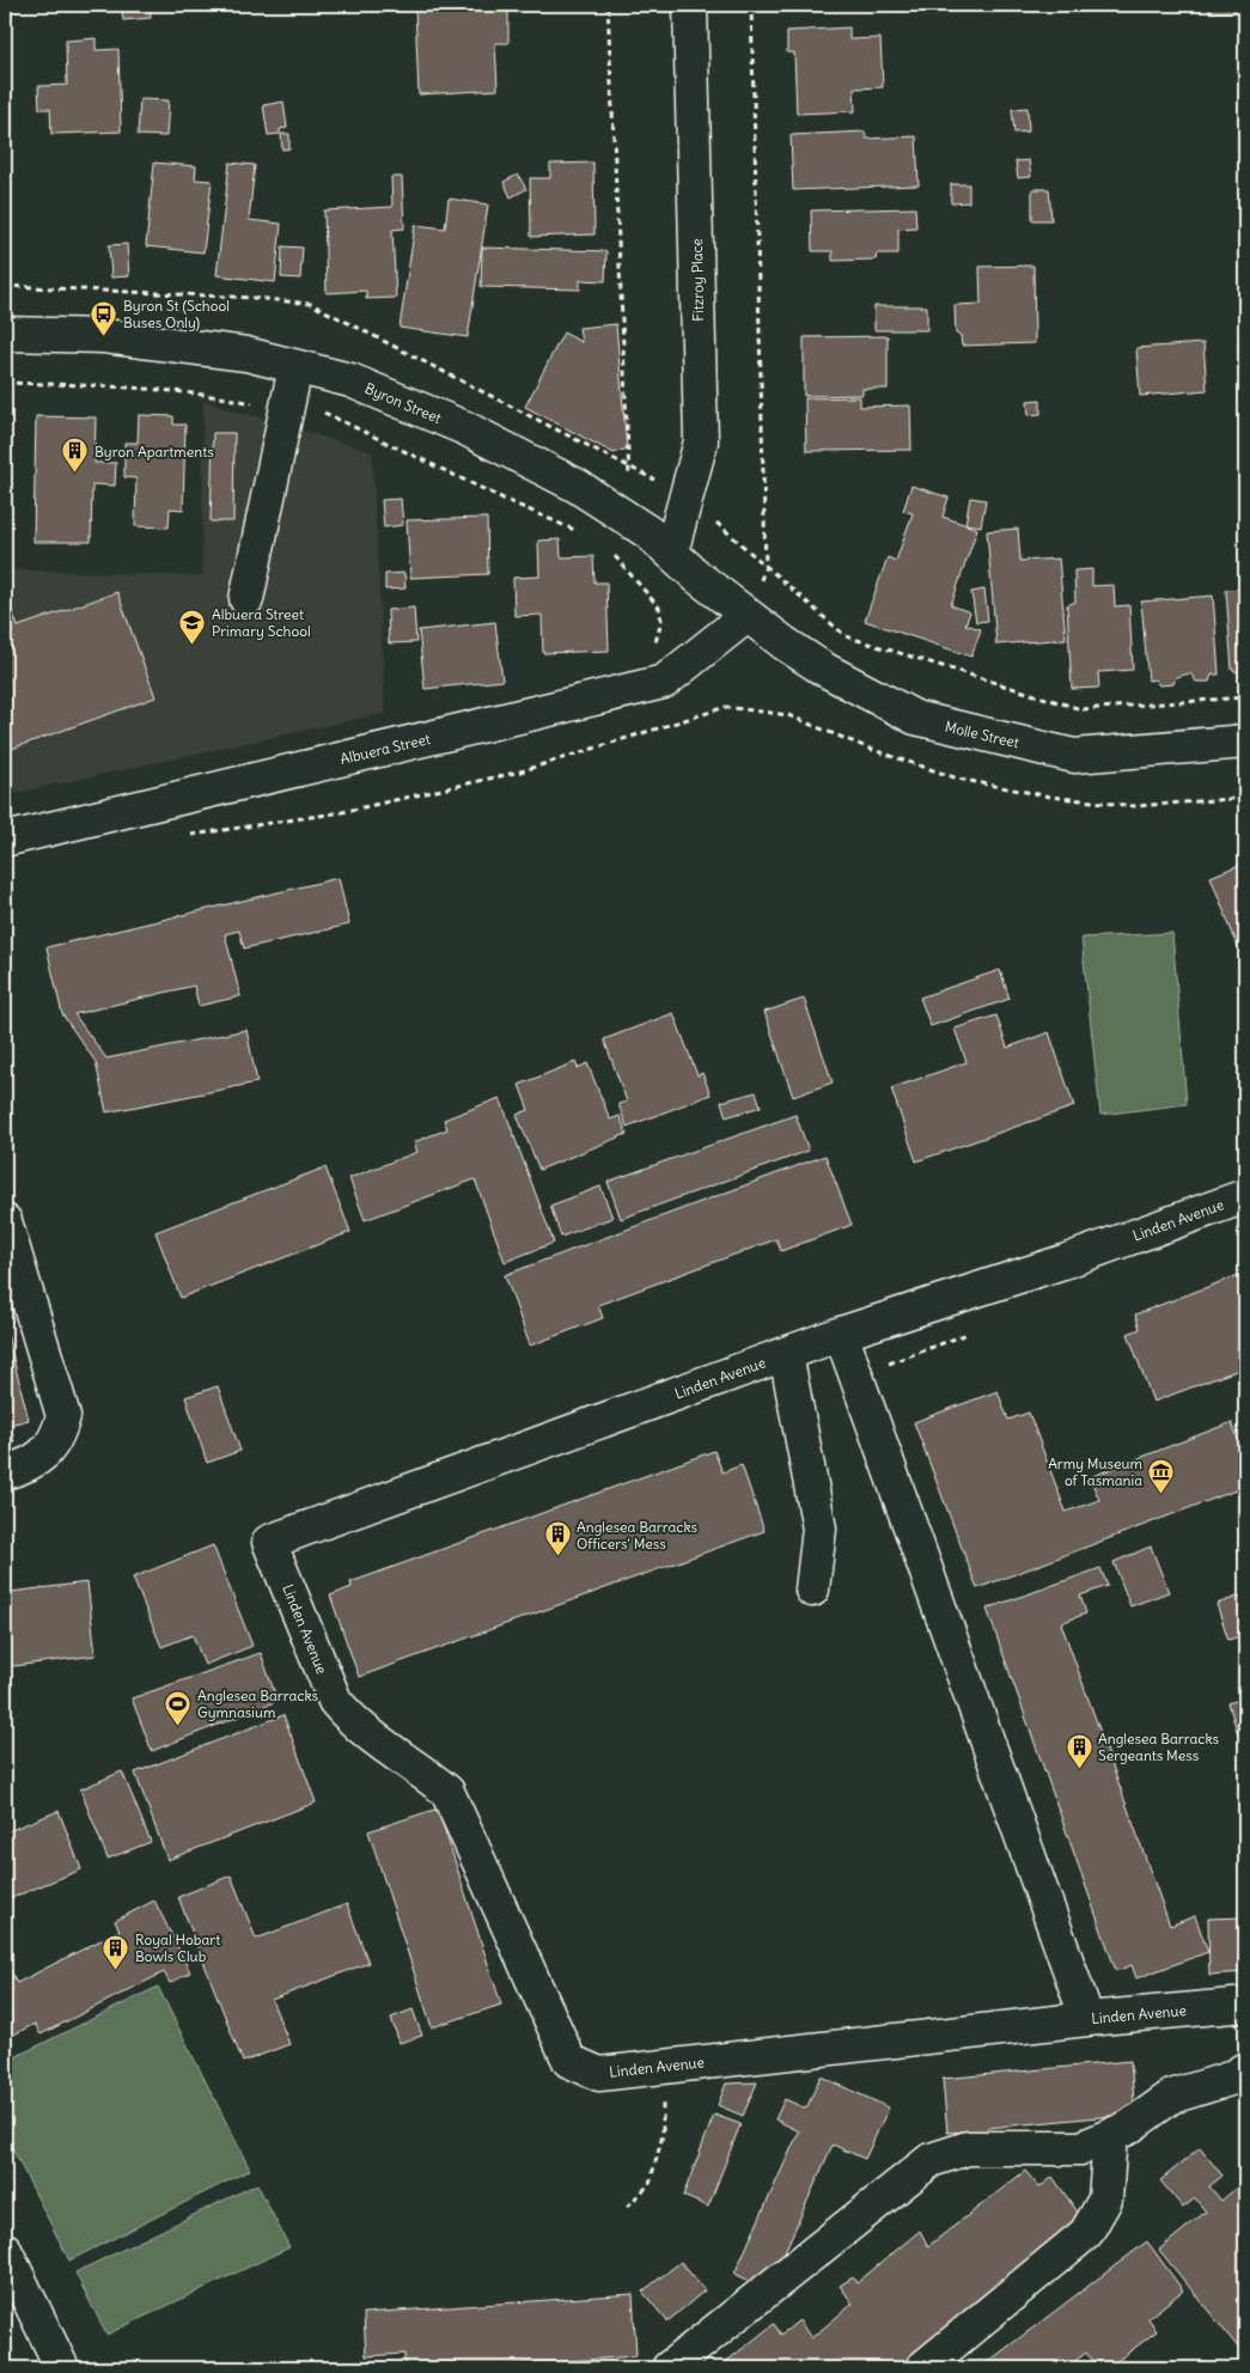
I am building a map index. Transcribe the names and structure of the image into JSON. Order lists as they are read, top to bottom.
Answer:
{
  "streets": {
    "street": [
      "Fitzroy Place",
      "Byron Street",
      "Molle Street",
      "Albuera Street",
      "Linden Avenue"
    ]
  },
  "crossings": [
    ["Fitzroy Place", "Byron Street"],
    ["Byron Street", "Molle Street"],
    ["Byron Street", "Albuera Street"],
    ["Molle Street", "Albuera Street"]
  ],
  "places": {
    "bus stop": ["Byron St (School Buses Only)"],
    "building": [
      "Byron Apartments",
      "Anglesea Barracks Officers' Mess",
      "Anglesea Barracks Sergeants Mess",
      "Royal Hobart Bowls Club"
    ],
    "school or university": ["Albuera Street Primary School"],
    "museum": ["Army Museum of Tasmania"],
    "sports": ["Anglesea Barracks Gymnasium"]
  }
}
